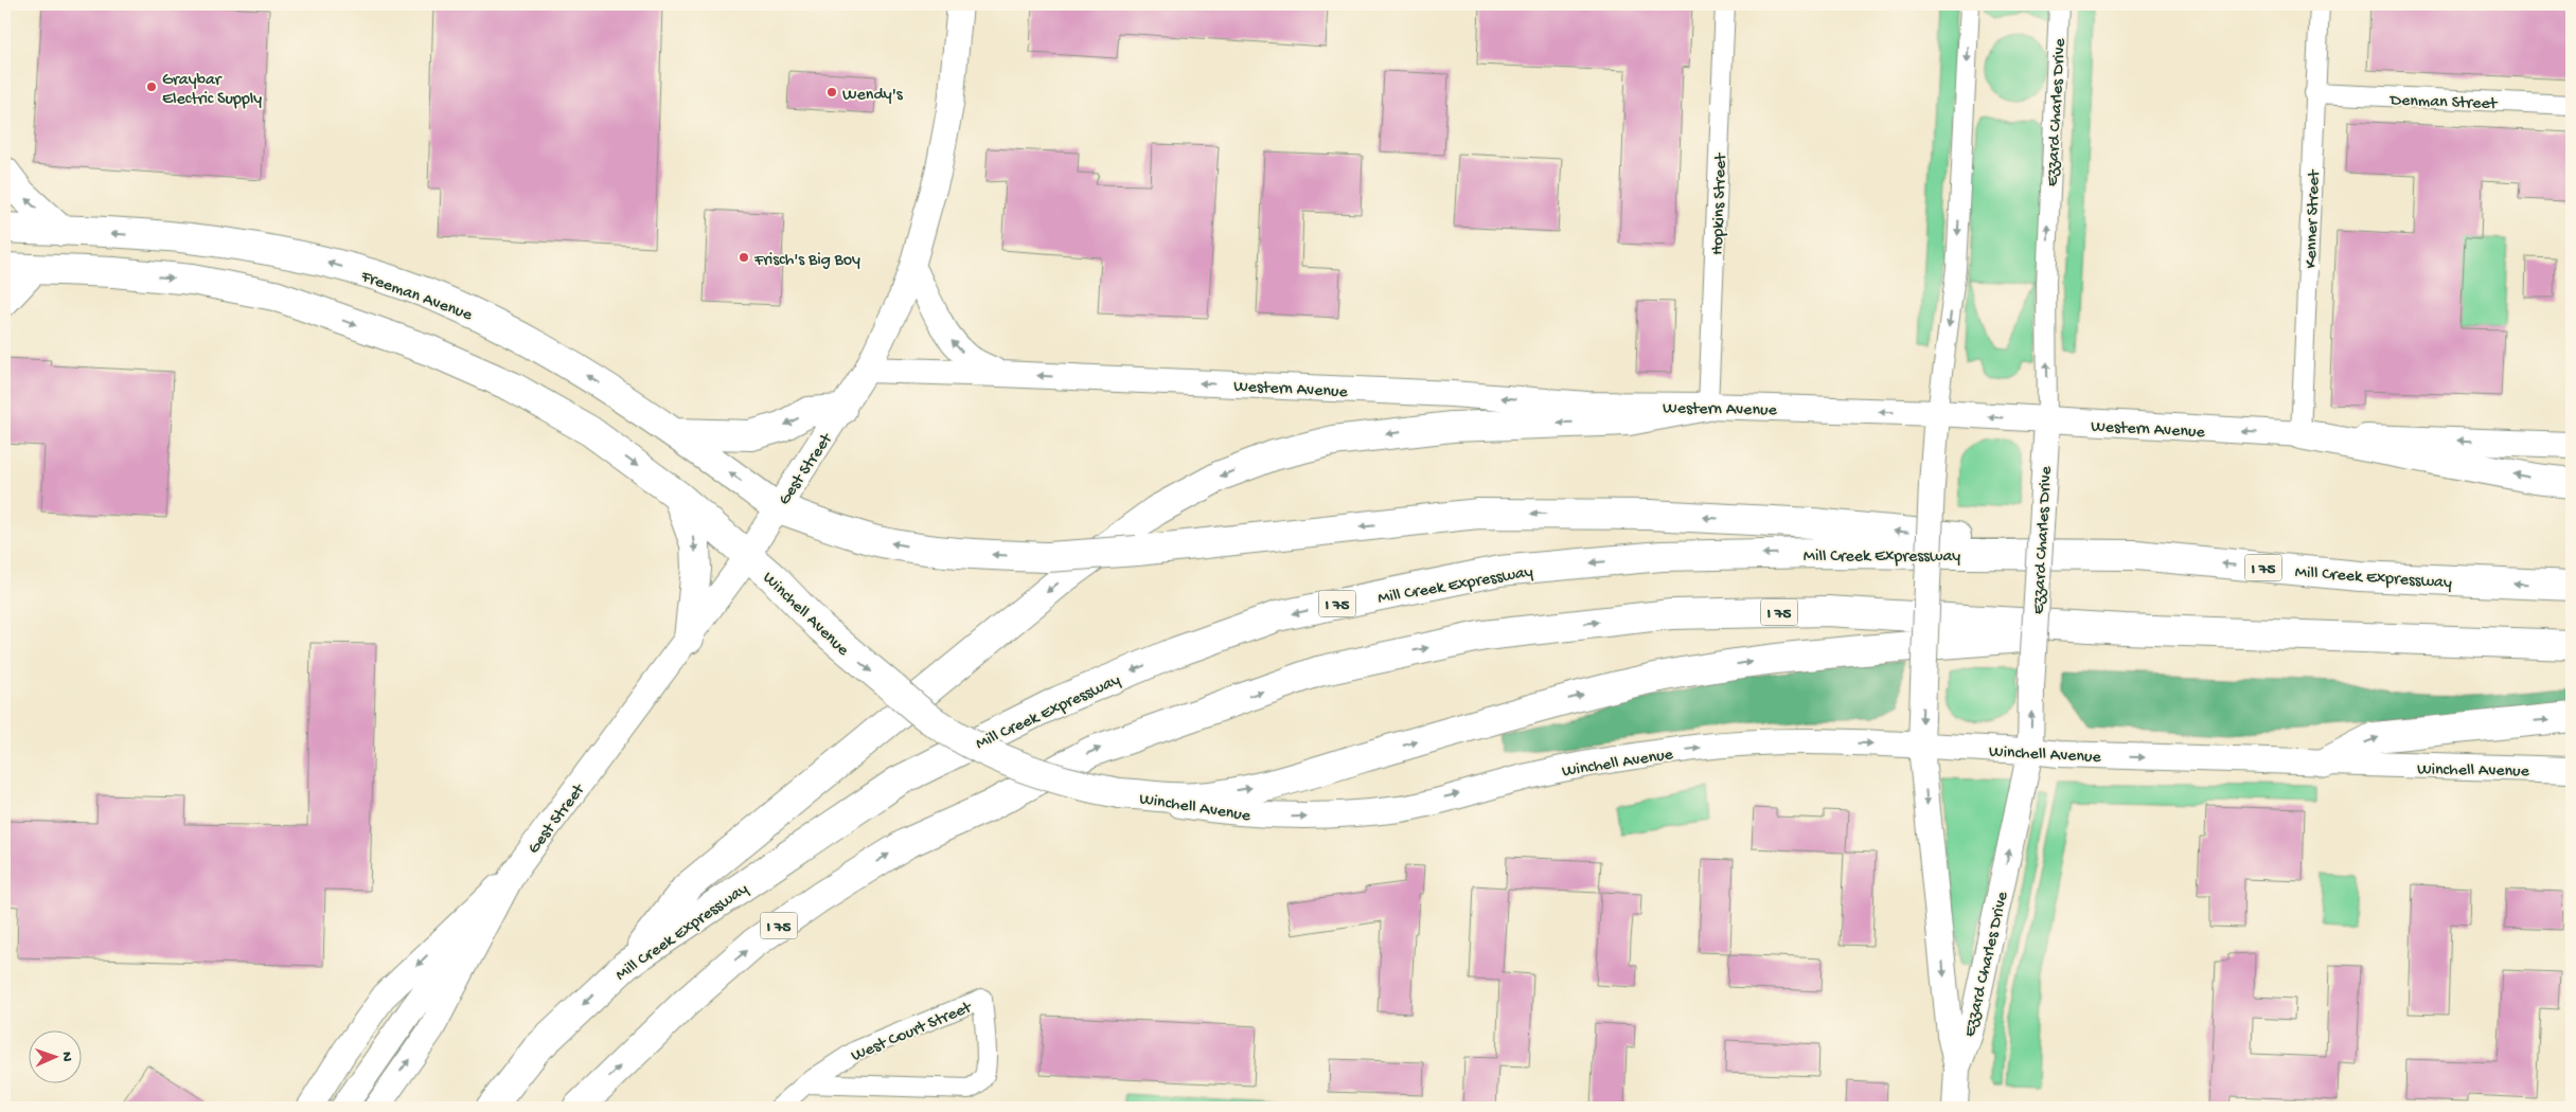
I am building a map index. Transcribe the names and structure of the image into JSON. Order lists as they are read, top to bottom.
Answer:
{
  "streets": {
    "main road": [
      "Ezzard Charles Drive",
      "Freeman Avenue",
      "Western Avenue",
      "Gest Street",
      "Mill Creek Expressway",
      "I 75",
      "Winchell Avenue"
    ],
    "street": [
      "Denman Street",
      "Hopkins Street",
      "Kenner Street",
      "West Court Street"
    ]
  },
  "crossings": [
    ["Denman Street", "Kenner Street"],
    ["Ezzard Charles Drive", "Western Avenue"],
    ["Ezzard Charles Drive", "Winchell Avenue"],
    ["Hopkins Street", "Western Avenue"],
    ["Kenner Street", "Western Avenue"],
    ["Freeman Avenue", "Gest Street"],
    ["Freeman Avenue", "Mill Creek Expressway"],
    ["Western Avenue", "Gest Street"],
    ["Gest Street", "Winchell Avenue"]
  ],
  "places": ["Graybar Electric Supply", "Wendy's", "Frisch's Big Boy"],
  "north": "right"
}
